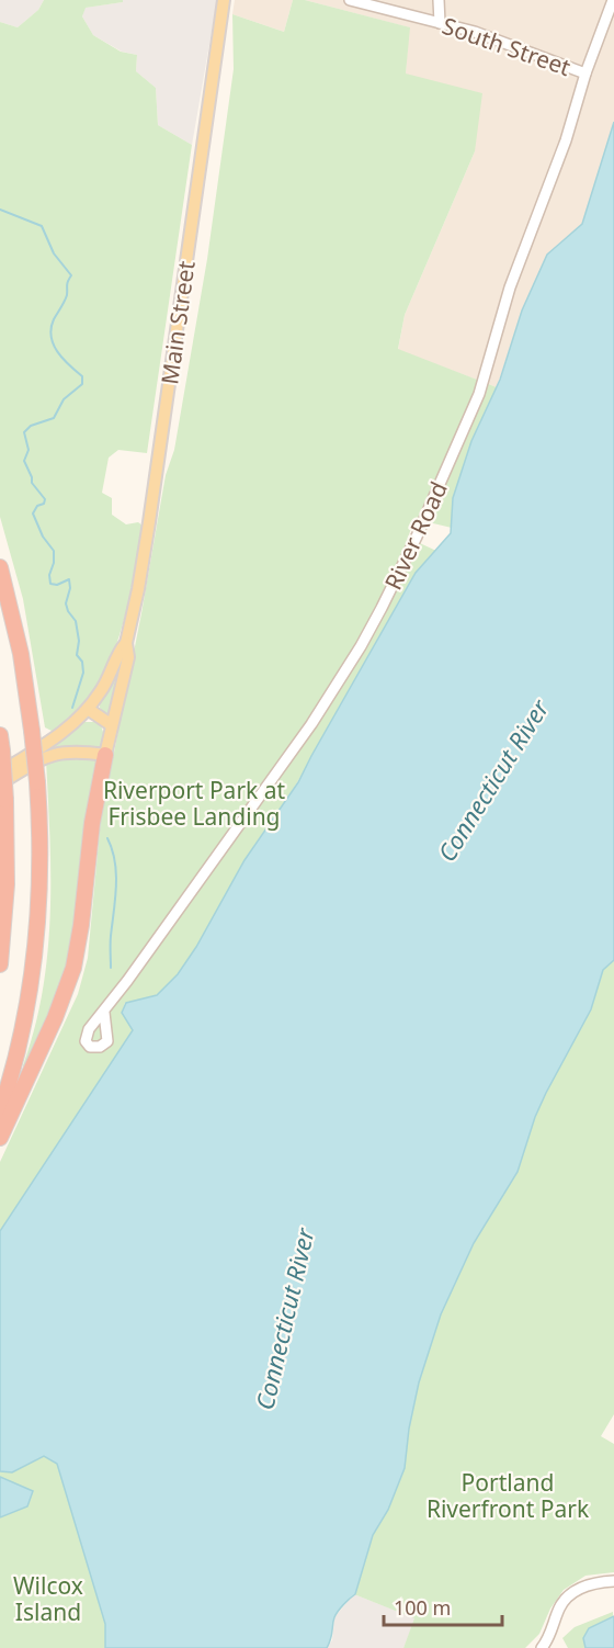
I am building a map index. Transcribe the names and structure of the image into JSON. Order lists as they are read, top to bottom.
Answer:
{
  "streets": {
    "main road": ["Main Street"],
    "street": ["South Street", "River Road"]
  },
  "crossings": [
    ["South Street", "River Road"]
  ],
  "water": ["Connecticut River"],
  "parks": ["Riverport Park at Frisbee Landing", "Portland Riverfront Park", "Wilcox Island"],
  "scale_bar": "100 m"
}
